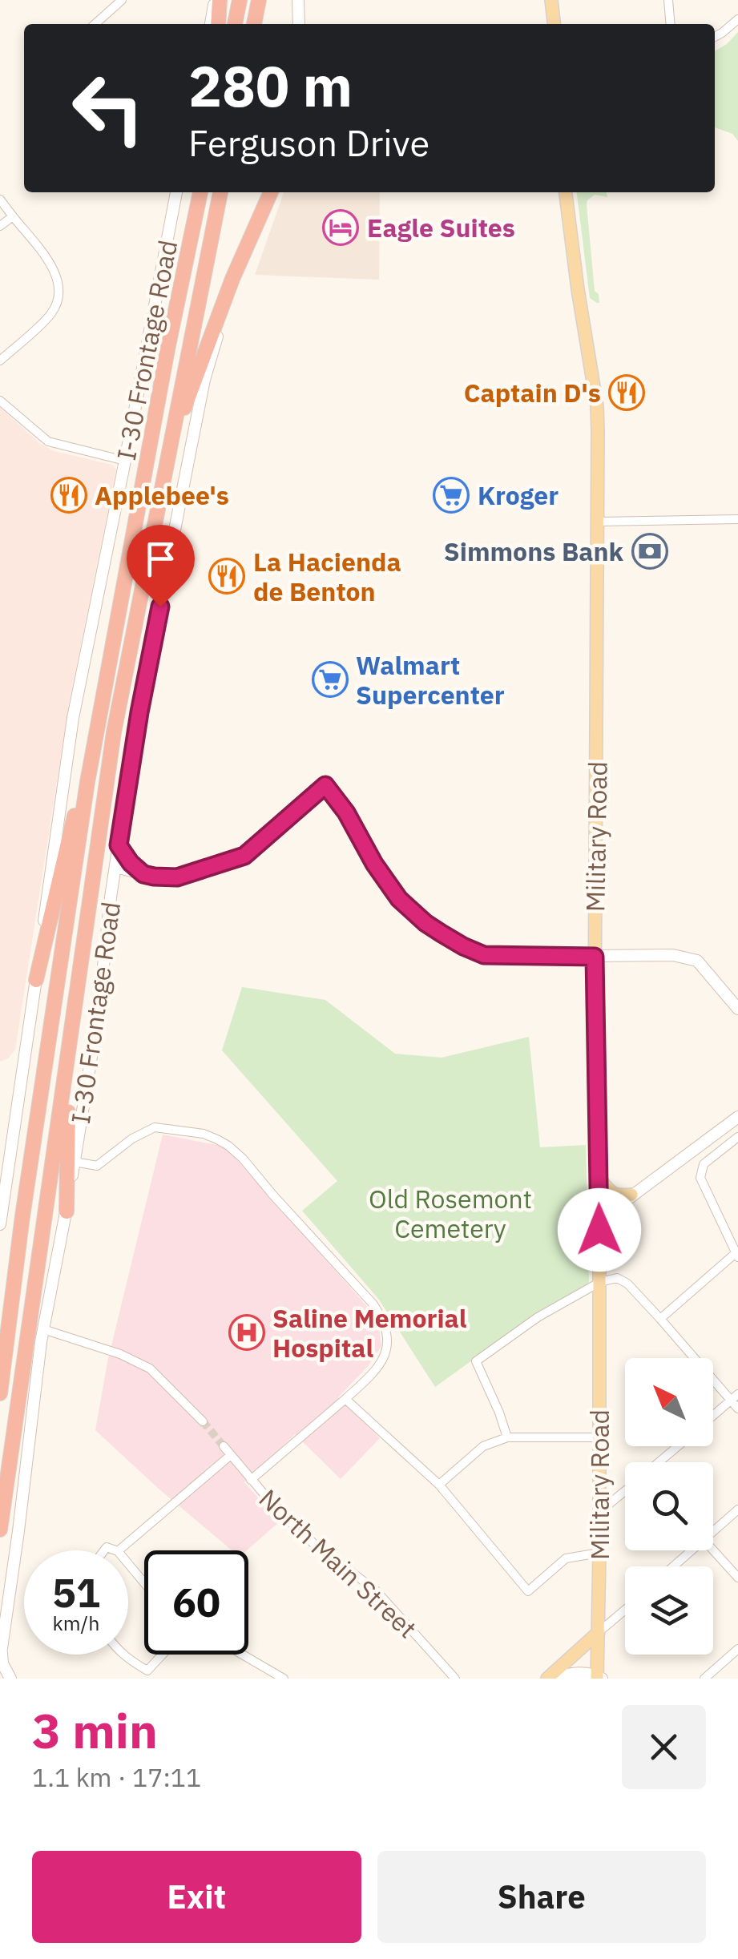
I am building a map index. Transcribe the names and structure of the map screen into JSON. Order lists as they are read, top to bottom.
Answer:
{
  "streets": {
    "main road": ["I-30 Frontage Road", "Military Road"],
    "street": ["North Main Street"]
  },
  "parks": ["Old Rosemont Cemetery"],
  "places": {
    "hotel": ["Eagle Suites"],
    "restaurant": ["Captain D's", "Applebee's", "La Hacienda de Benton"],
    "supermarket": ["Kroger", "Walmart Supercenter"],
    "bank": ["Simmons Bank"],
    "hospital": ["Saline Memorial Hospital"]
  },
  "north": "top left",
  "page": {
    "turn": ["280 m", "Ferguson Drive"],
    "speed": "51 km/h",
    "limit": "60",
    "heading": ["3 min", "1.1 km · 17:11"],
    "buttons": ["Exit", "Share"]
  }
}
